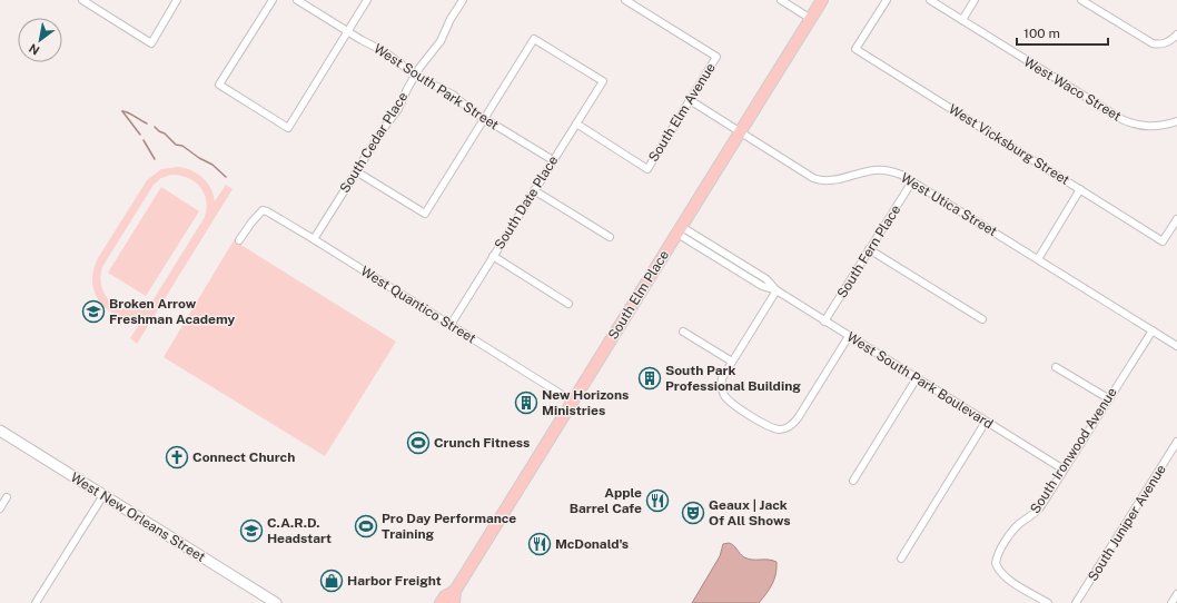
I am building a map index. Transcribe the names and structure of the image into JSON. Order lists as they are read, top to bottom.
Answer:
{
  "streets": {
    "main road": ["South Elm Place", "West New Orleans Street"],
    "street": [
      "West South Park Street",
      "West Waco Street",
      "South Elm Avenue",
      "South Cedar Place",
      "West Vicksburg Street",
      "South Date Place",
      "West Utica Street",
      "South Fern Place",
      "West Quantico Street",
      "West South Park Boulevard",
      "South Ironwood Avenue",
      "South Juniper Avenue"
    ]
  },
  "crossings": [
    ["West South Park Street", "South Cedar Place"],
    ["West South Park Street", "South Date Place"],
    ["South Elm Avenue", "South Date Place"],
    ["South Elm Avenue", "West Utica Street"],
    ["South Cedar Place", "West Quantico Street"],
    ["South Date Place", "West Quantico Street"],
    ["West Utica Street", "South Fern Place"],
    ["West Utica Street", "South Elm Place"],
    ["West Utica Street", "South Ironwood Avenue"],
    ["South Fern Place", "West South Park Boulevard"],
    ["South Elm Place", "West Quantico Street"],
    ["South Elm Place", "West South Park Boulevard"],
    ["West South Park Boulevard", "South Ironwood Avenue"]
  ],
  "places": {
    "school or university": ["Broken Arrow Freshman Academy", "C.A.R.D. Headstart"],
    "building": ["South Park Professional Building", "New Horizons Ministries"],
    "sports": ["Crunch Fitness", "Pro Day Performance Training"],
    "church": ["Connect Church"],
    "restaurant": ["Apple Barrel Cafe", "McDonald's"],
    "theatre": ["Geaux | Jack Of All Shows"],
    "shop": ["Harbor Freight"]
  },
  "scale_bar": "100 m",
  "north": "bottom left"
}
